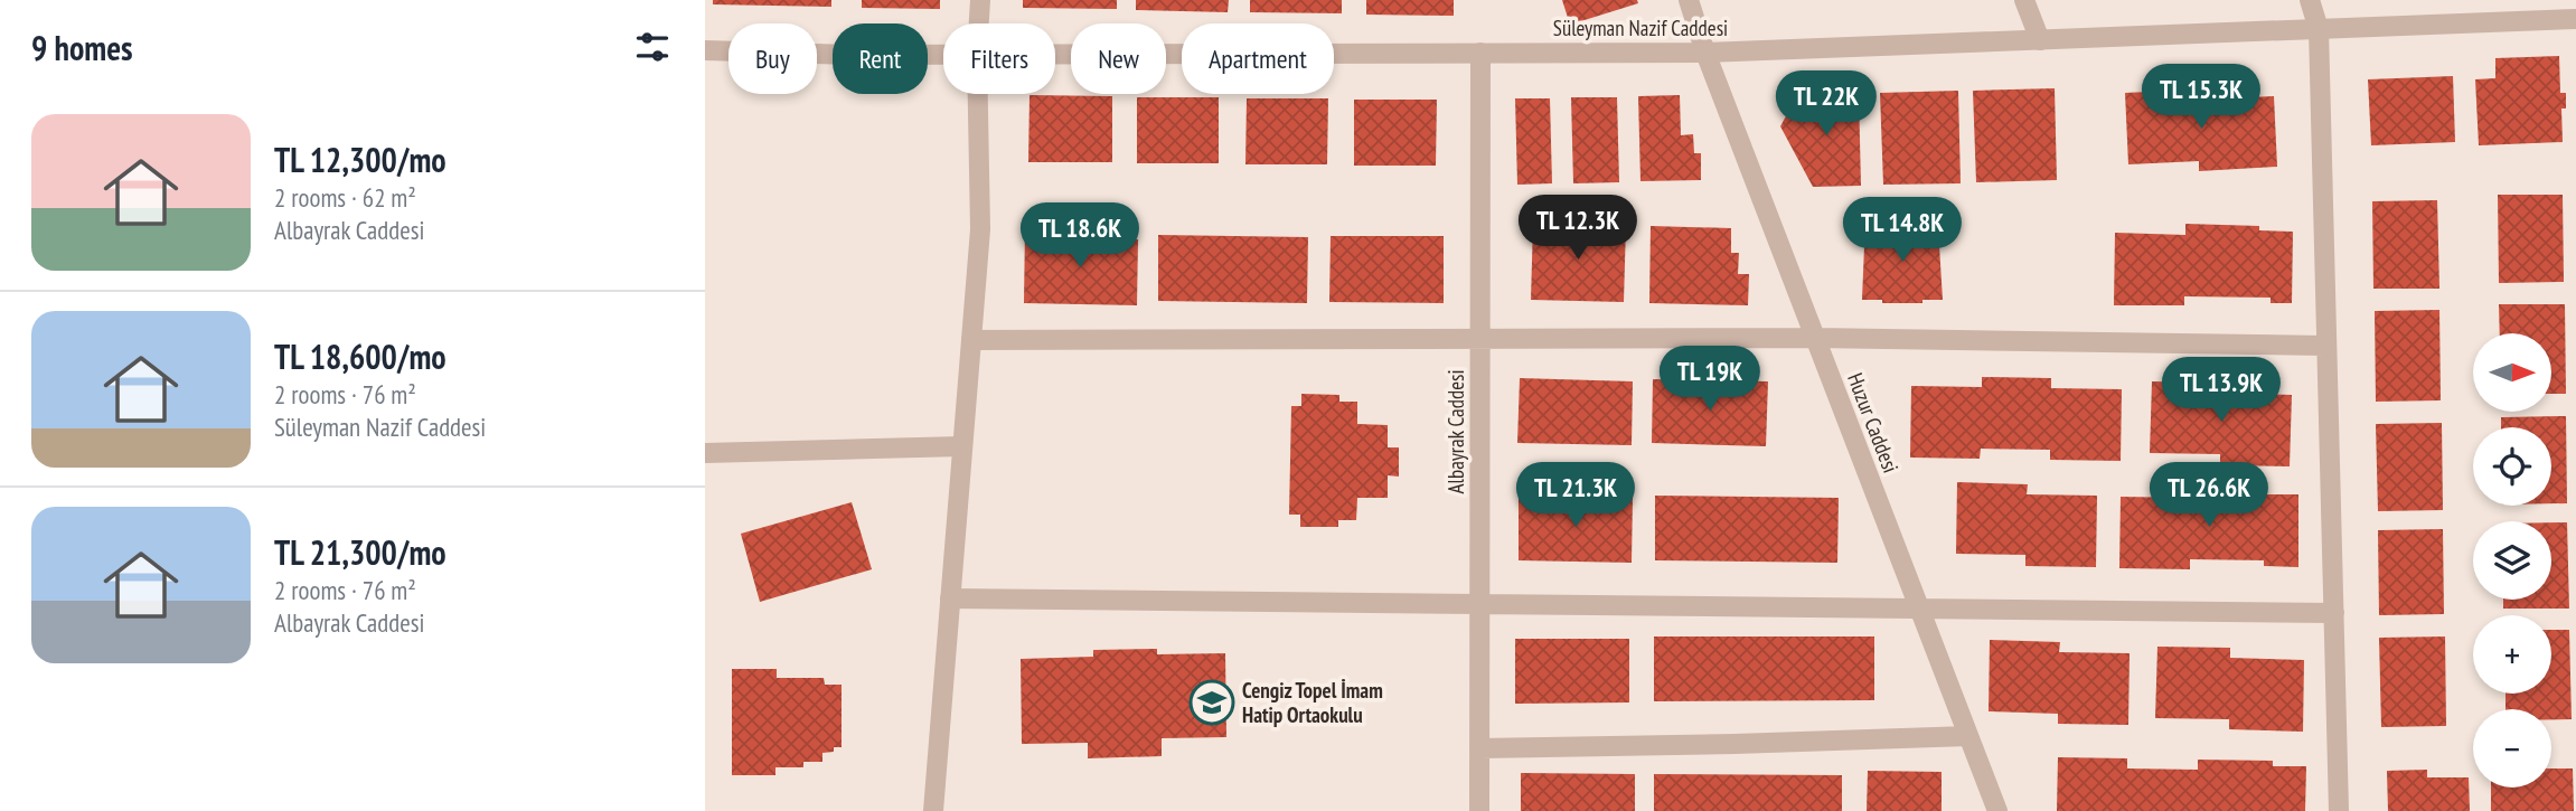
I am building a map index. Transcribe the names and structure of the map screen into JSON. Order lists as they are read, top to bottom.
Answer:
{
  "streets": {
    "street": ["Süleyman Nazif Caddesi", "Huzur Caddesi", "Albayrak Caddesi"]
  },
  "crossings": [
    ["Süleyman Nazif Caddesi", "Huzur Caddesi"],
    ["Süleyman Nazif Caddesi", "Albayrak Caddesi"]
  ],
  "places": {
    "school or university": ["Cengiz Topel İmam Hatip Ortaokulu"]
  },
  "north": "right",
  "page": {
    "heading": "9 homes",
    "chip": [
      "Buy",
      "Rent",
      "Filters",
      "New",
      "Apartment"
    ],
    "price": [
      "TL 15.3K",
      "TL 22K",
      "TL 12.3K",
      "TL 14.8K",
      "TL 18.6K",
      "TL 19K",
      "TL 13.9K",
      "TL 21.3K",
      "TL 26.6K"
    ],
    "list": [
      {
        "name": "TL 12,300/mo",
        "note": "2 rooms · 62 m² · Albayrak Caddesi"
      },
      {
        "name": "TL 18,600/mo",
        "note": "2 rooms · 76 m² · Süleyman Nazif Caddesi"
      },
      {
        "name": "TL 21,300/mo",
        "note": "2 rooms · 76 m² · Albayrak Caddesi"
      }
    ],
    "map_buttons": ["+", "−"]
  }
}
